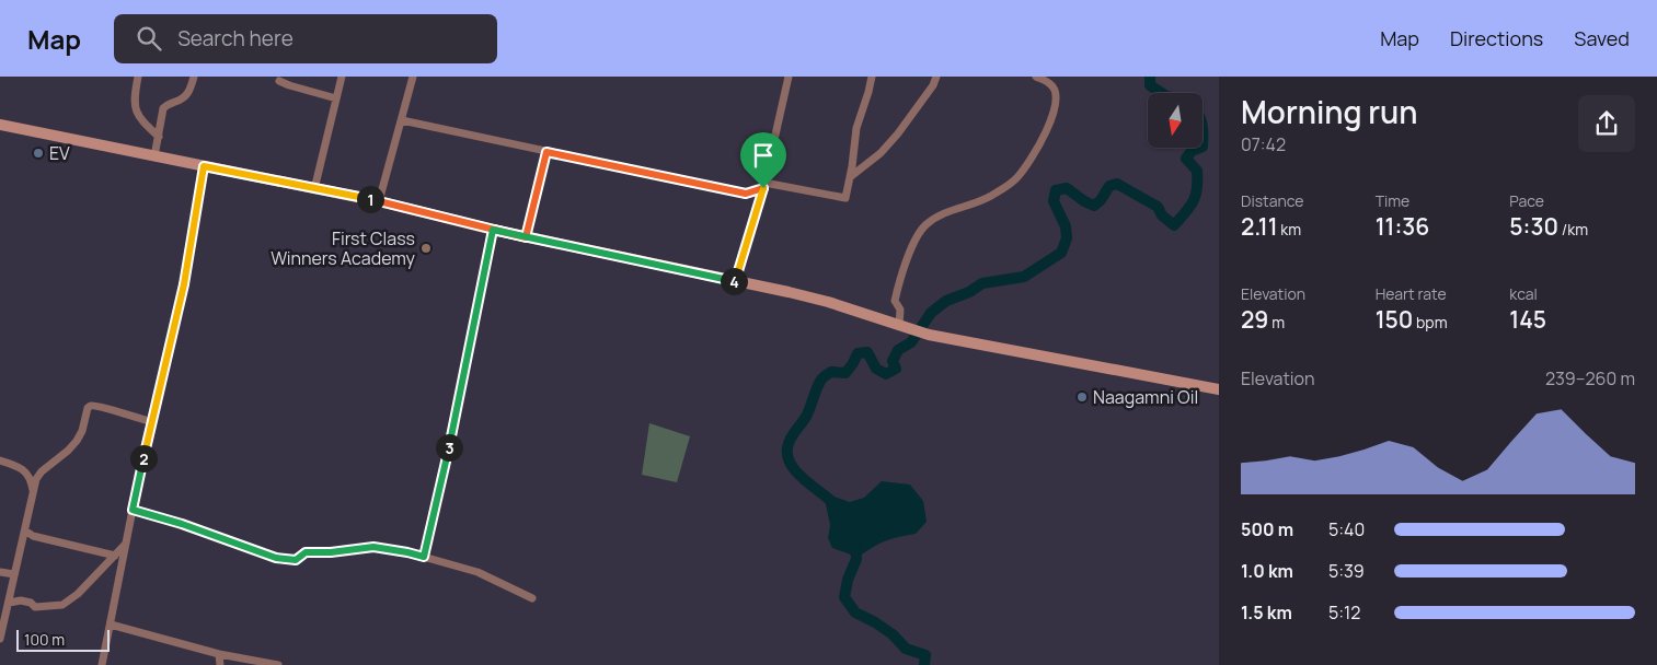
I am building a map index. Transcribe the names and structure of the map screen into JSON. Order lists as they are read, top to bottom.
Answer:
{
  "places": ["EV", "First Class Winners Academy", "Naagamni Oil"],
  "scale_bar": "100 m",
  "north": "bottom",
  "page": {
    "header": "Map",
    "search": "Search here",
    "nav": ["Map", "Directions", "Saved"],
    "heading": ["Morning run", "07:42"],
    "stats": [
      ["Distance", "2.11 km"],
      ["Time", "11:36"],
      ["Pace", "5:30 /km"],
      ["Elevation", "29 m"],
      ["Heart rate", "150 bpm"],
      ["kcal", "145"]
    ],
    "pins": [
      "1",
      "4",
      "3",
      "2"
    ],
    "chart": ["Elevation", "239–260 m"],
    "list": [
      {
        "name": "500 m",
        "note": "5:40"
      },
      {
        "name": "1.0 km",
        "note": "5:39"
      },
      {
        "name": "1.5 km",
        "note": "5:12"
      }
    ],
    "scale": "100 m"
  }
}
